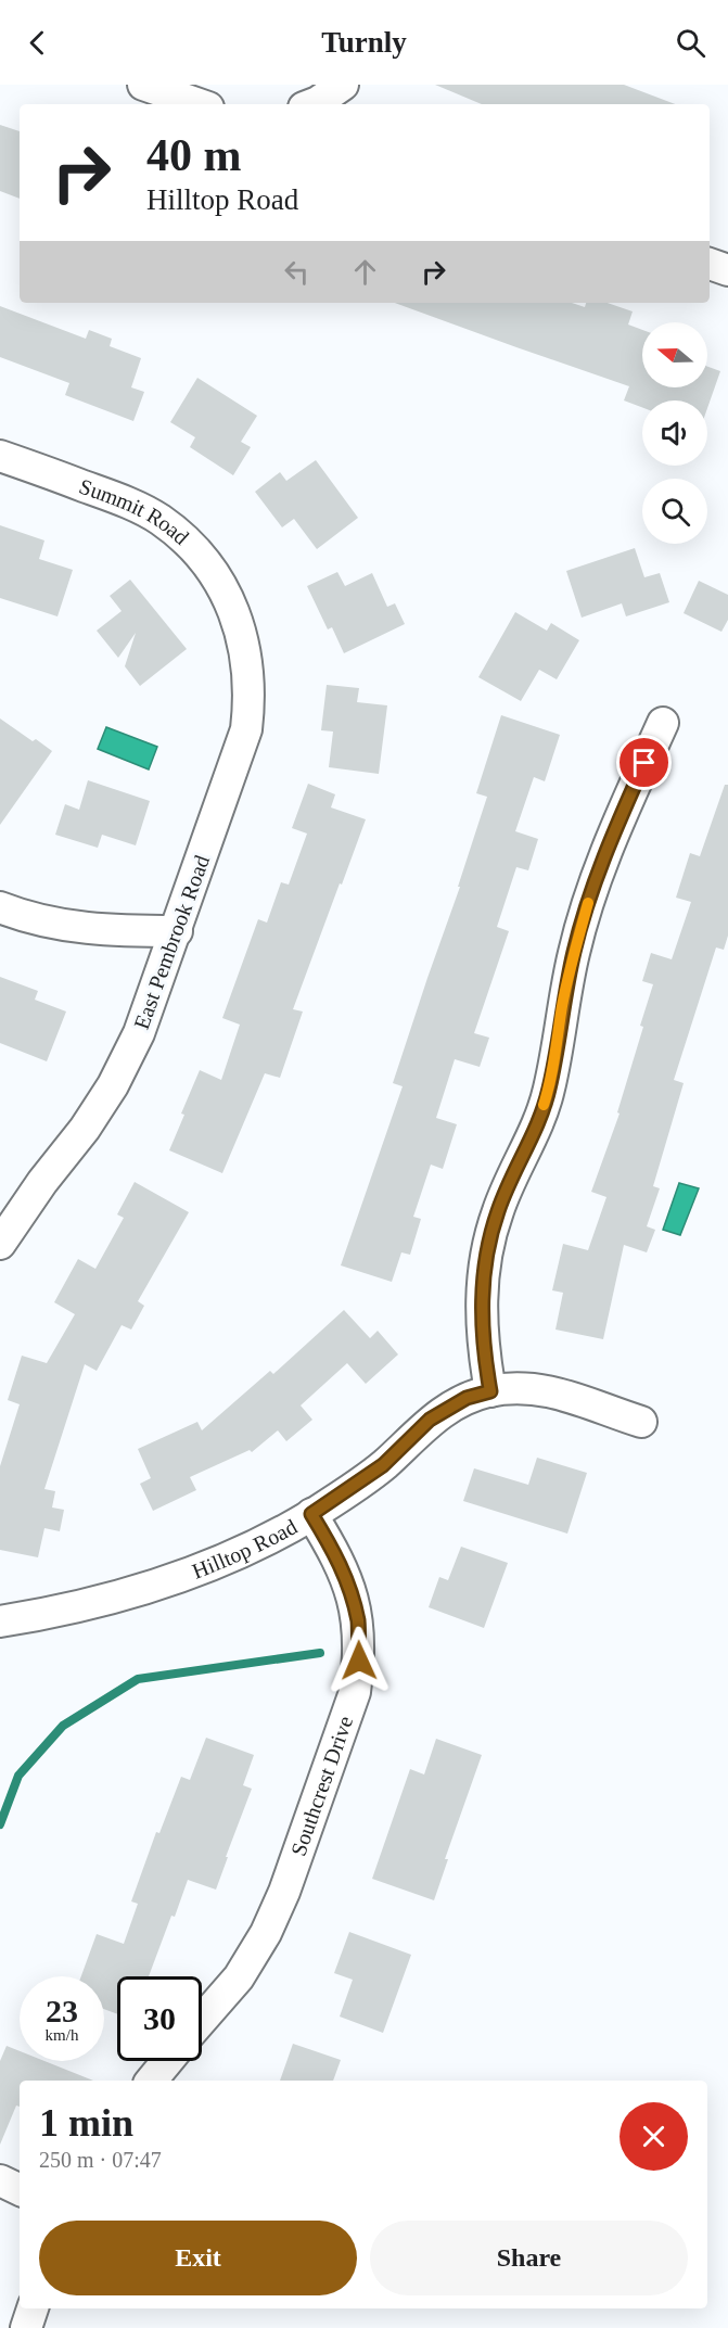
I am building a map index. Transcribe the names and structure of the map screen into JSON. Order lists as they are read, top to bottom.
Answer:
{
  "streets": {
    "street": [
      "Summit Road",
      "East Pembrook Road",
      "Hilltop Road",
      "Southcrest Drive"
    ]
  },
  "crossings": [
    ["Summit Road", "East Pembrook Road"],
    ["Hilltop Road", "Southcrest Drive"]
  ],
  "north": "left",
  "page": {
    "header": "Turnly",
    "turn": ["40 m", "Hilltop Road"],
    "speed": "23 km/h",
    "limit": "30",
    "heading": ["1 min", "250 m · 07:47"],
    "buttons": ["Exit", "Share"]
  }
}
